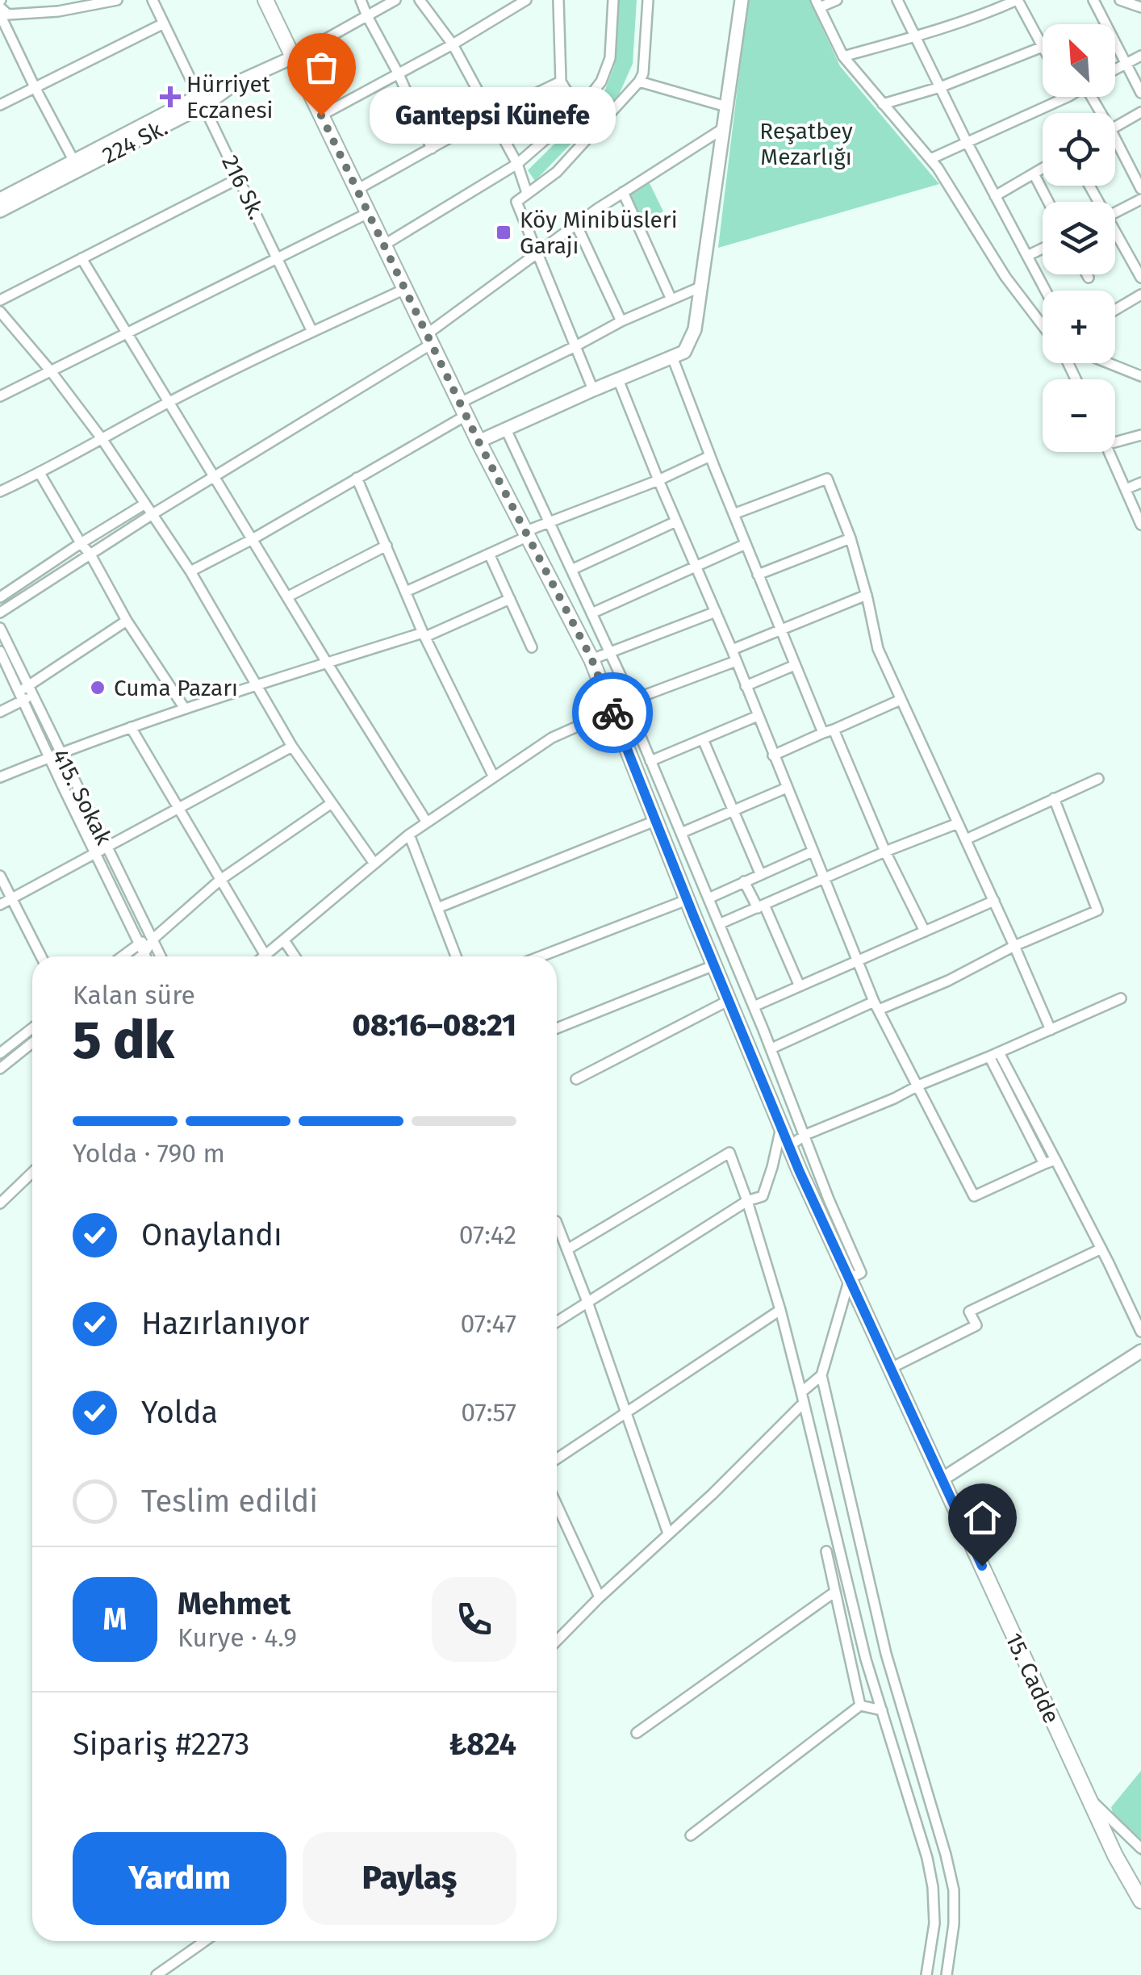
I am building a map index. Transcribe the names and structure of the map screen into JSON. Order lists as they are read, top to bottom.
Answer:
{
  "streets": {
    "main road": ["15. Cadde"],
    "street": ["224 Sk.", "216 Sk.", "415. Sokak"]
  },
  "crossings": [
    ["224 Sk.", "216 Sk."],
    ["224 Sk.", "15. Cadde"]
  ],
  "parks": ["Reşatbey Mezarlığı"],
  "places": {
    "health": ["Hürriyet Eczanesi"],
    "other": ["Gantepsi Künefe", "Cuma Pazarı"],
    "transit": ["Köy Minibüsleri Garajı"]
  },
  "north": "top left",
  "page": {
    "map_buttons": ["+", "−"],
    "bubble": "Gantepsi Künefe",
    "heading": ["5 dk", "Kalan süre", "08:16–08:21"],
    "panel": [
      "Mehmet",
      "Kurye · 4.9",
      "Sipariş #2273",
      "₺824"
    ],
    "bar": "Yolda · 790 m",
    "list": [
      ["Onaylandı", "07:42"],
      ["Hazırlanıyor", "07:47"],
      ["Yolda", "07:57"],
      "Teslim edildi"
    ],
    "round": "M",
    "buttons": ["Yardım", "Paylaş"]
  }
}
